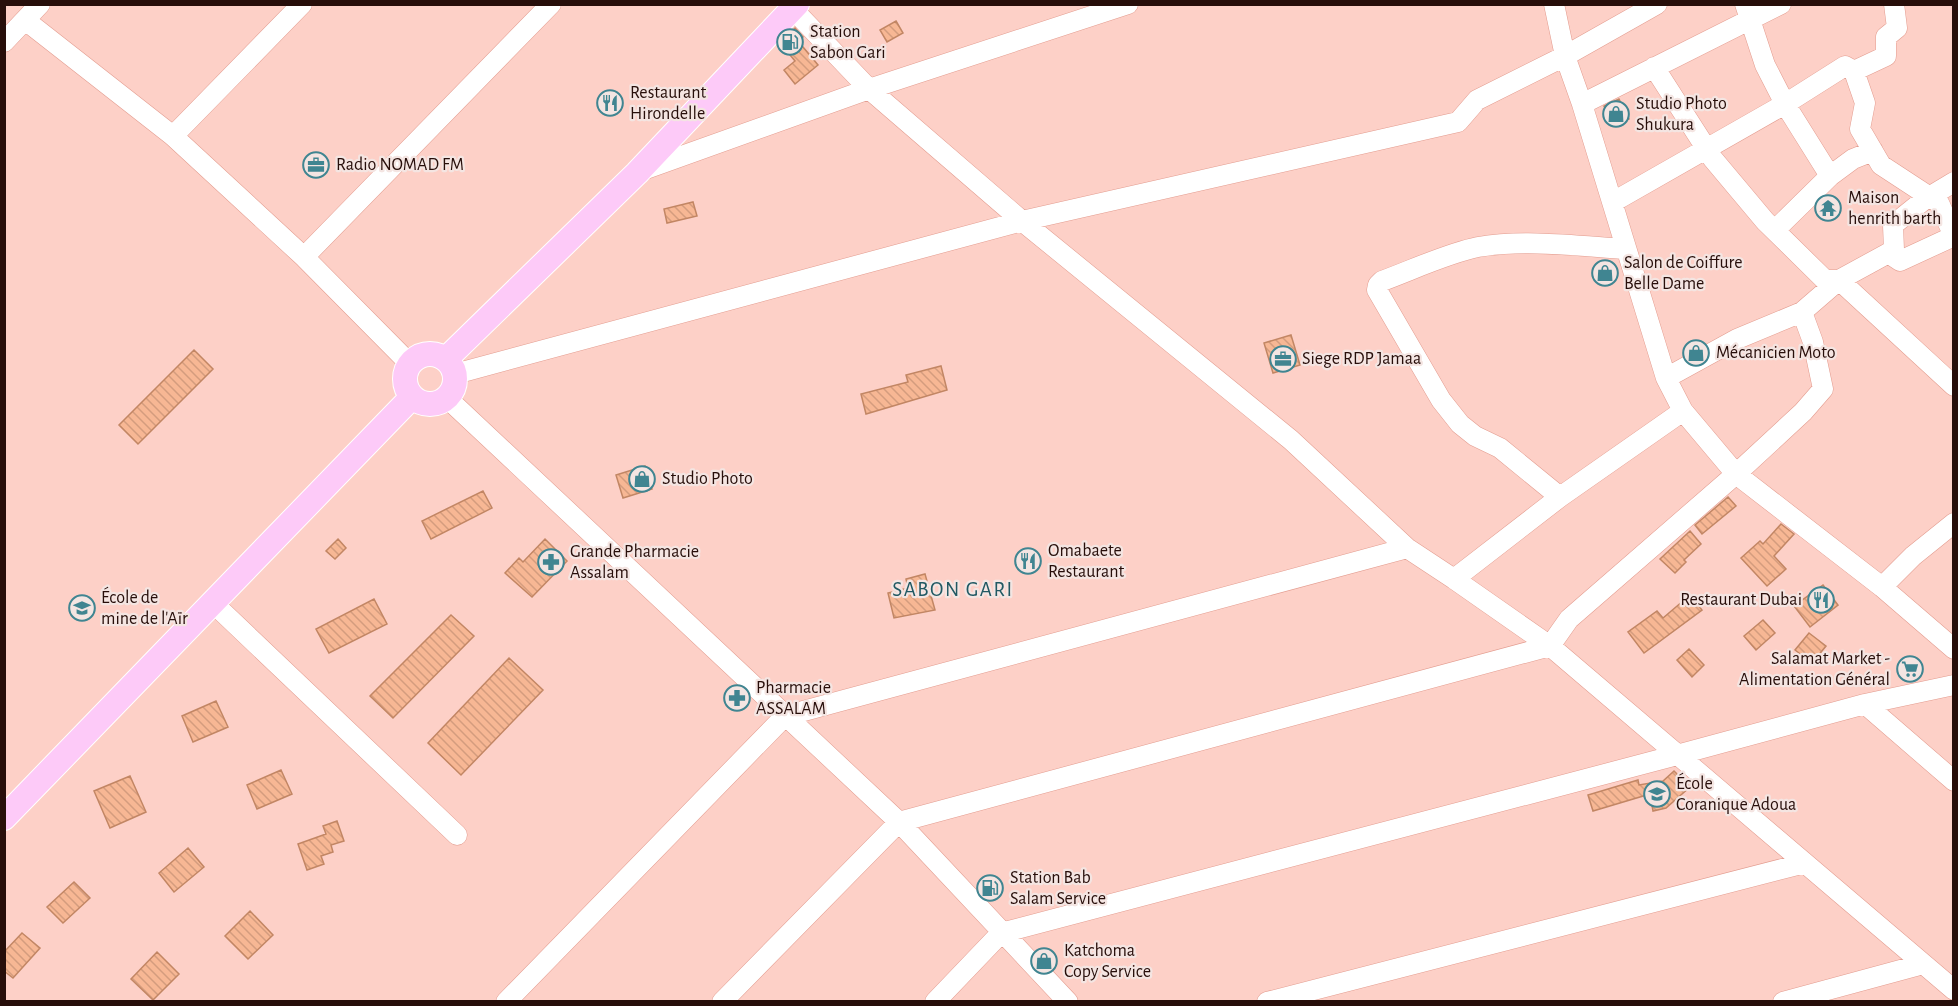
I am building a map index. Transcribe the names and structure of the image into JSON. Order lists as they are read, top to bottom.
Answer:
{
  "districts": ["SABON GARI"],
  "places": {
    "fuel station": ["Station Sabon Gari", "Station Bab Salam Service"],
    "restaurant": ["Restaurant Hirondelle", "Omabaete Restaurant", "Restaurant Dubai"],
    "shop": [
      "Studio Photo Shukura",
      "Salon de Coiffure Belle Dame",
      "Mécanicien Moto",
      "Studio Photo",
      "Katchoma Copy Service"
    ],
    "office": ["Radio NOMAD FM", "Siege RDP Jamaa"],
    "temple": ["Maison henrith barth"],
    "pharmacy": ["Grande Pharmacie Assalam", "Pharmacie ASSALAM"],
    "school or university": ["École de mine de l'Aïr", "École Coranique Adoua"],
    "supermarket": ["Salamat Market - Alimentation Général"]
  }
}
